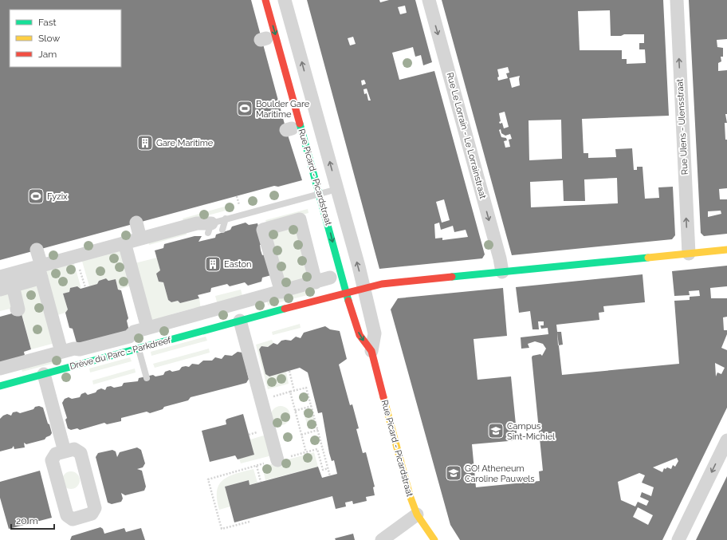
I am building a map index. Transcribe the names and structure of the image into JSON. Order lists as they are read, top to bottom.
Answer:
{
  "streets": {
    "street": [
      "Rue Ulens - Ulensstraat",
      "Rue Le Lorrain - Le Lorrainstraat",
      "Rue Picard - Picardstraat",
      "Drève du Parc - Parkdreef"
    ]
  },
  "crossings": [
    ["Rue Ulens - Ulensstraat", "Drève du Parc - Parkdreef"],
    ["Rue Le Lorrain - Le Lorrainstraat", "Drève du Parc - Parkdreef"],
    ["Rue Picard - Picardstraat", "Drève du Parc - Parkdreef"]
  ],
  "one_way": ["Rue Ulens - Ulensstraat", "Rue Le Lorrain - Le Lorrainstraat"],
  "places": {
    "sports": ["Boulder Gare Maritime", "Fyzix"],
    "building": ["Gare Maritime", "Easton"],
    "school or university": ["Campus Sint-Michiel", "GO! Atheneum Caroline Pauwels"]
  },
  "legend": ["Fast", "Slow", "Jam"],
  "scale_bar": "20 m"
}
